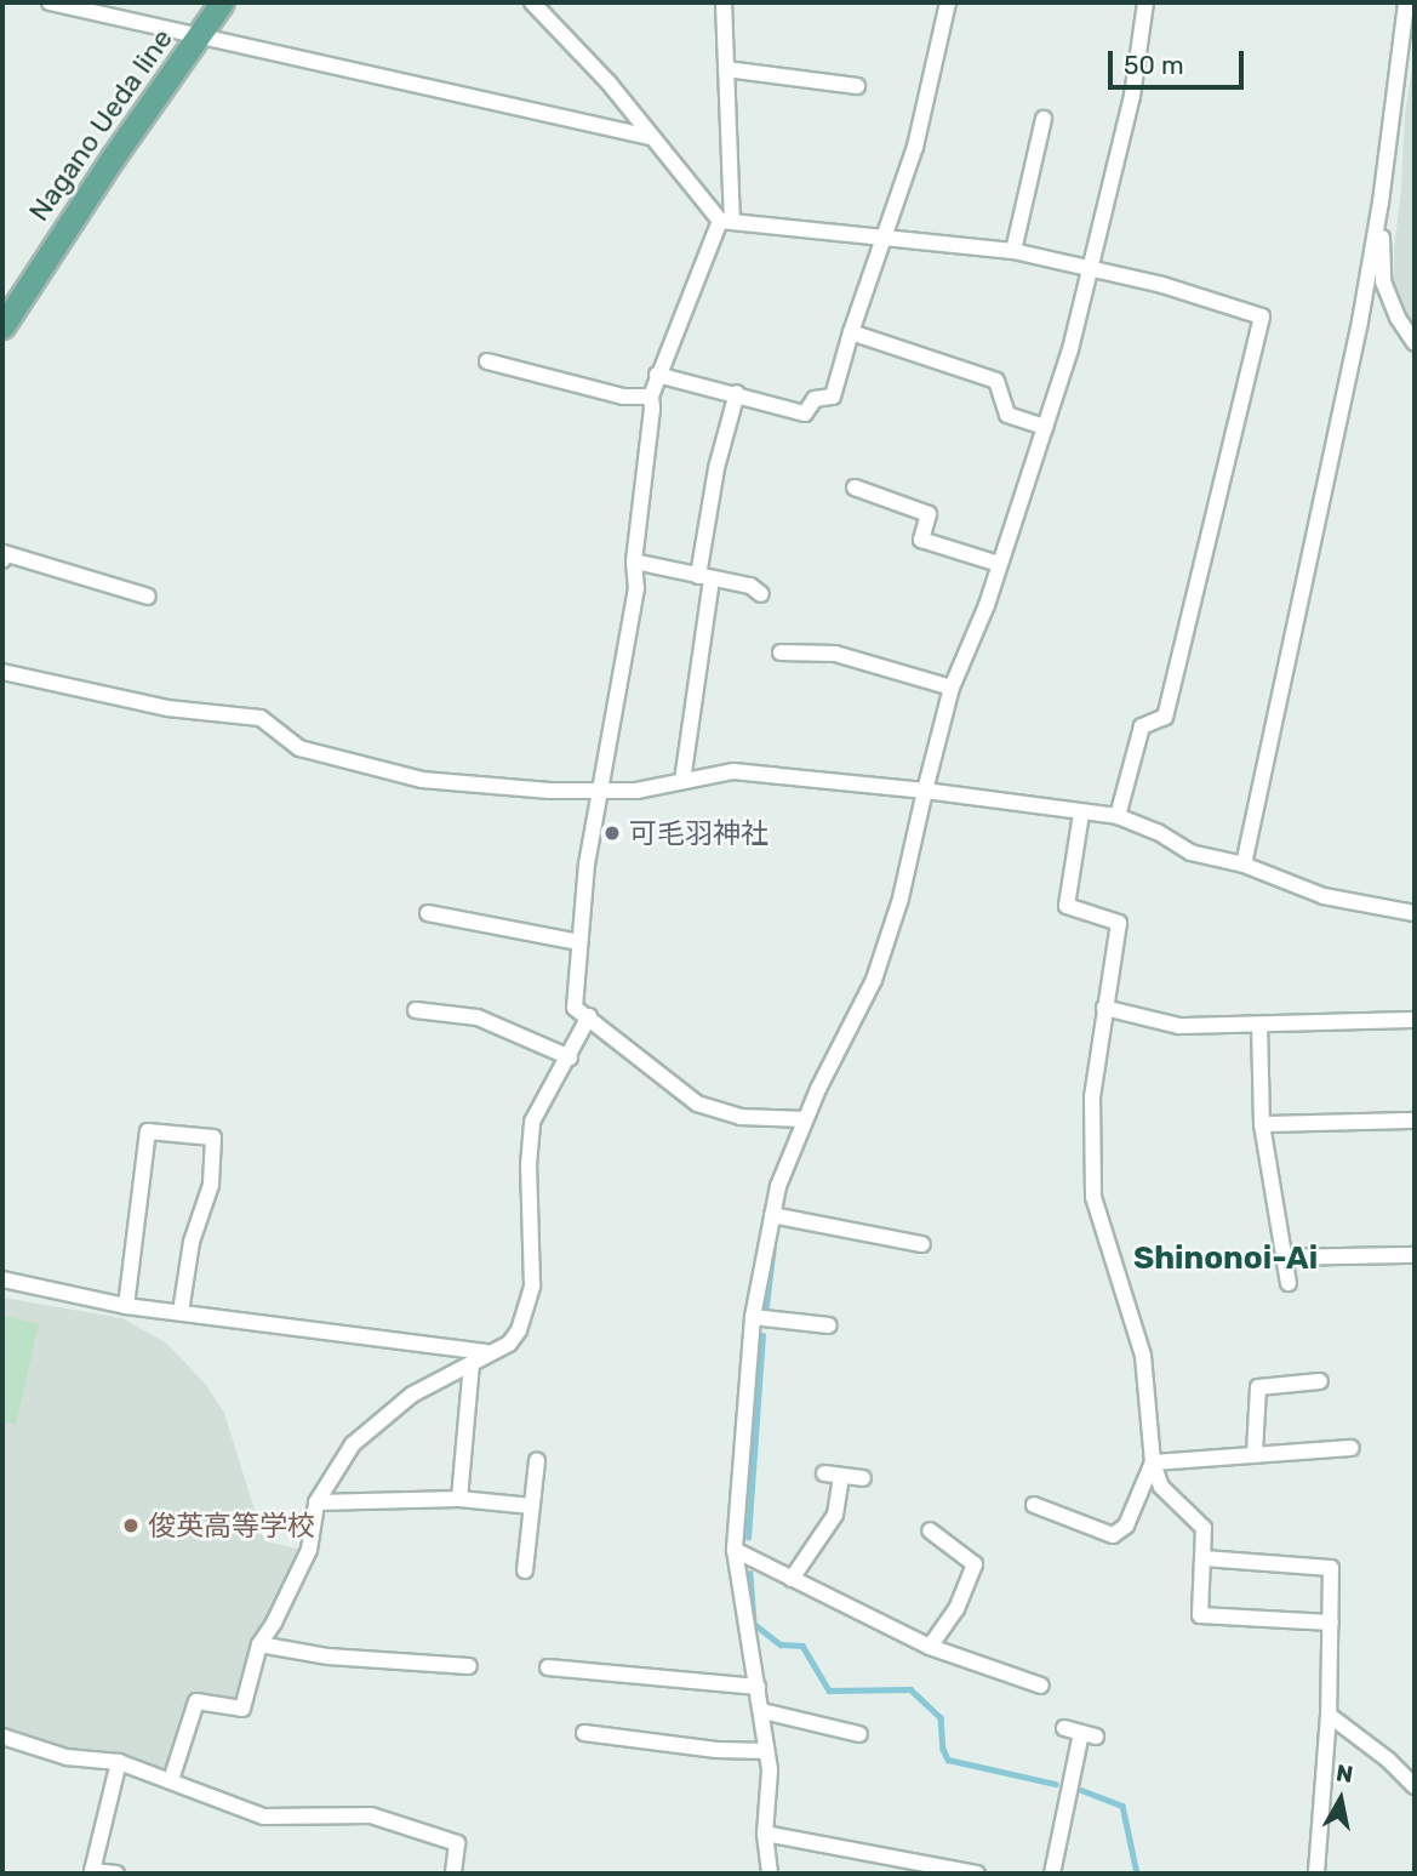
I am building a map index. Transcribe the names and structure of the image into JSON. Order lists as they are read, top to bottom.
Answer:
{
  "streets": {
    "main road": ["Nagano Ueda line"]
  },
  "districts": ["Shinonoi-Ai"],
  "places": ["可毛羽神社", "俊英高等学校"],
  "scale_bar": "50 m",
  "north": "top"
}
